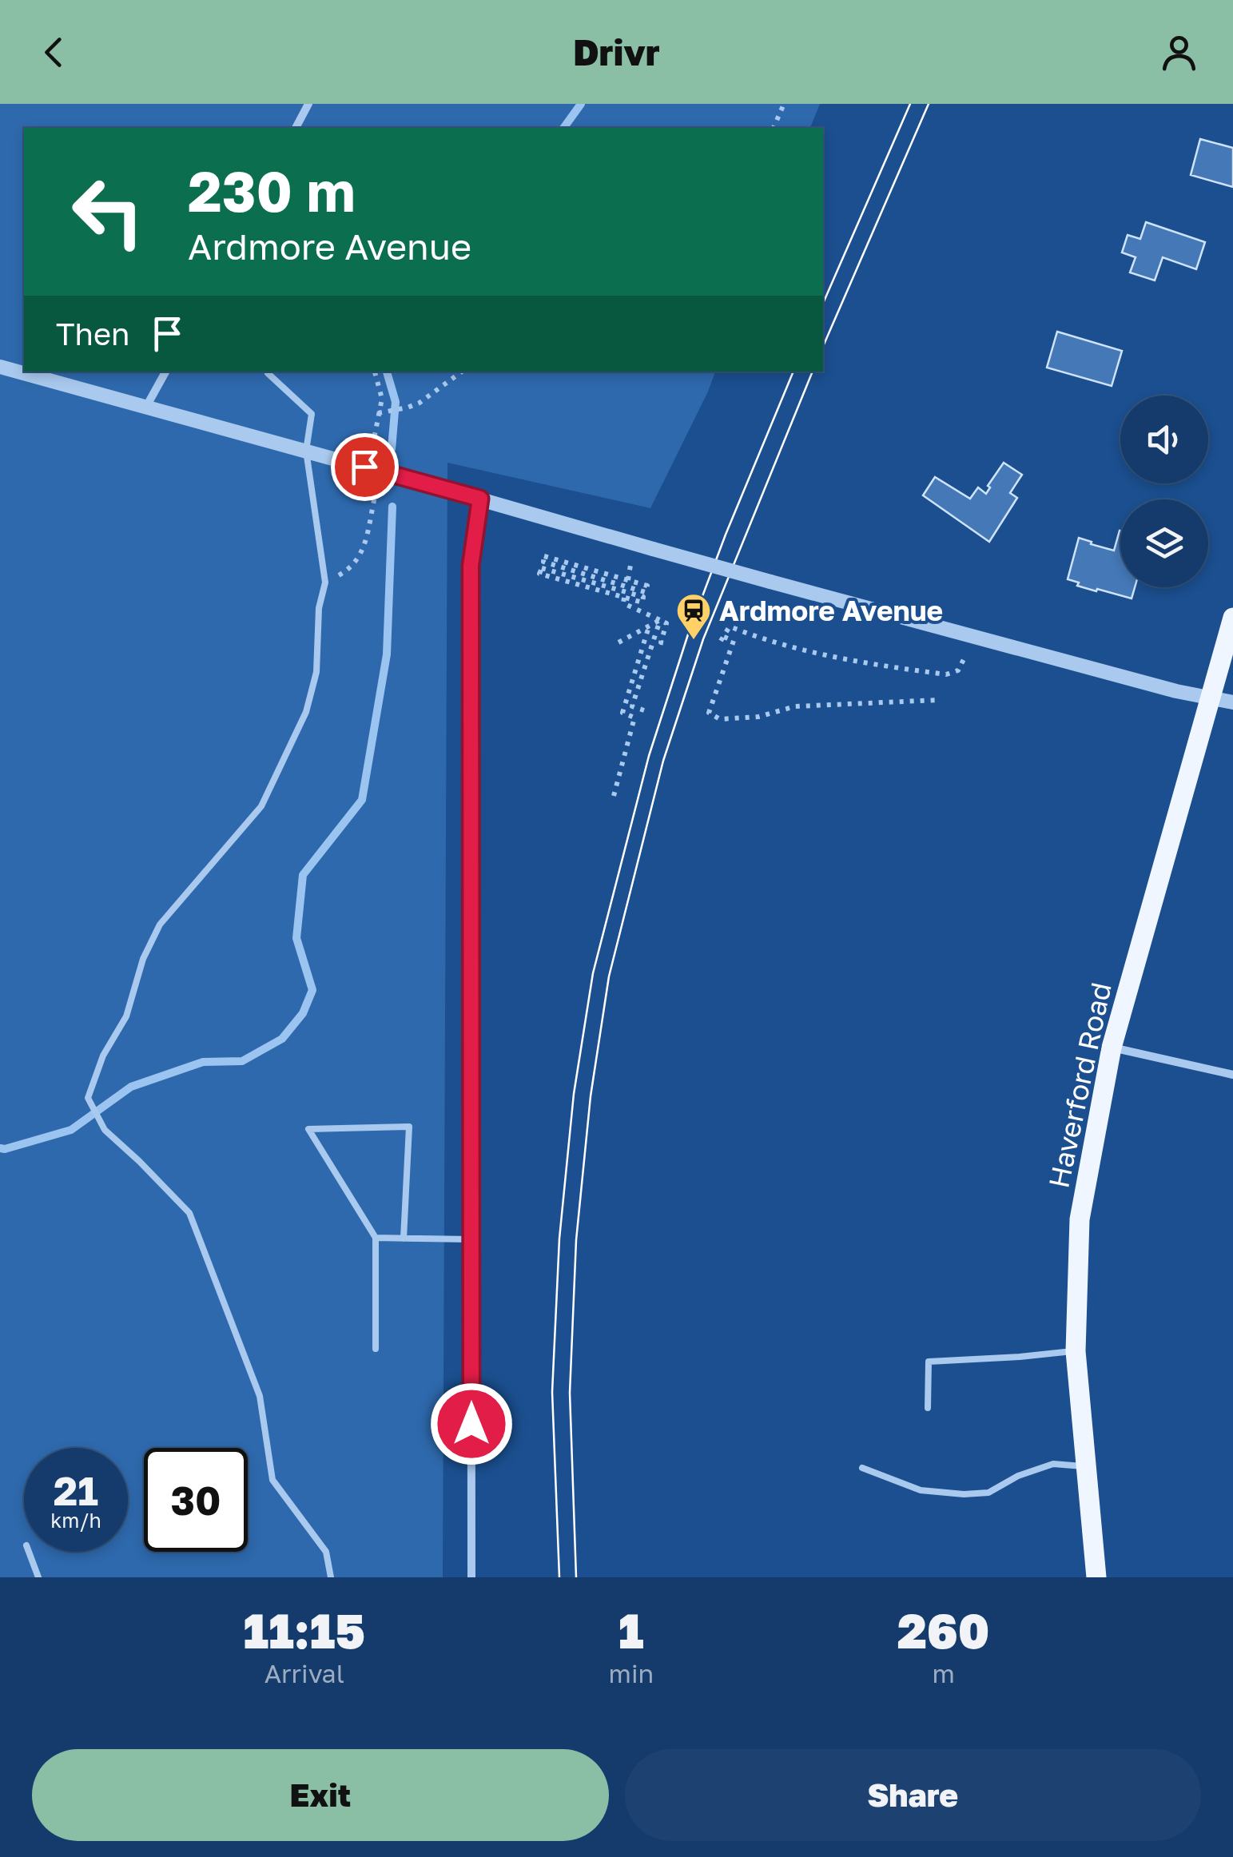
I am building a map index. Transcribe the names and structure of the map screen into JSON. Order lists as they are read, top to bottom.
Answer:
{
  "streets": {
    "main road": ["Haverford Road"]
  },
  "places": {
    "station": ["Ardmore Avenue"]
  },
  "page": {
    "header": "Drivr",
    "turn": ["230 m", "Ardmore Avenue"],
    "then": "Then",
    "speed": "21 km/h",
    "limit": "30",
    "eta": [
      "11:15",
      "Arrival",
      "1",
      "min",
      "260",
      "m"
    ],
    "buttons": ["Exit", "Share"]
  }
}
